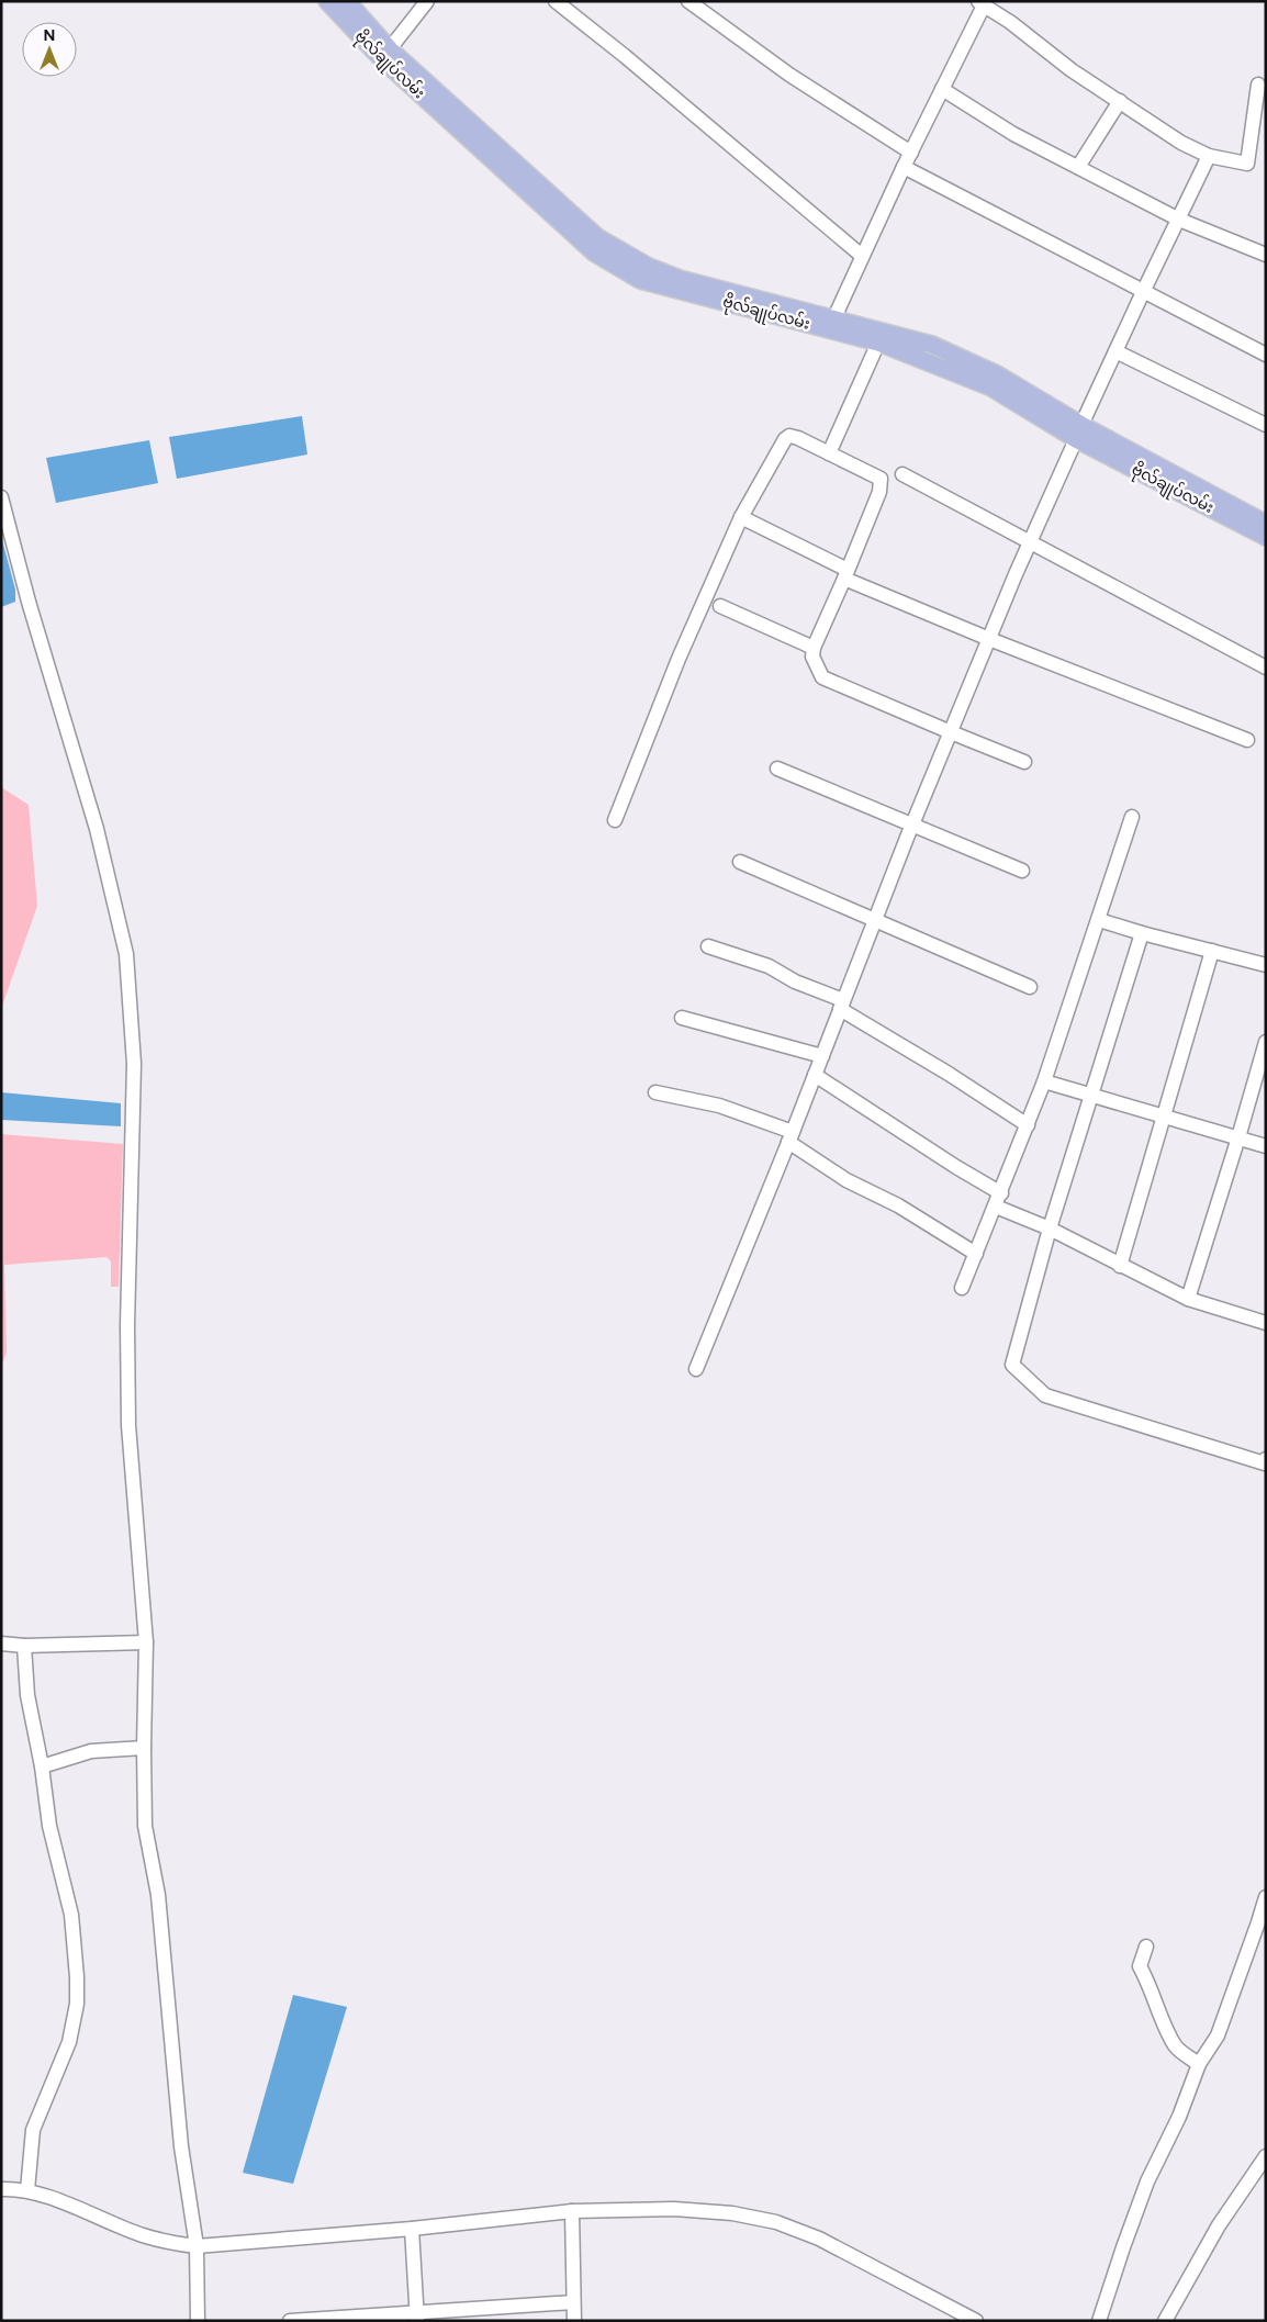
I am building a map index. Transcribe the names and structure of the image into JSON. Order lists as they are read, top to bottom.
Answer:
{
  "streets": {
    "main road": ["ဗိုလ်ချုပ်လမ်း"]
  },
  "north": "top"
}
